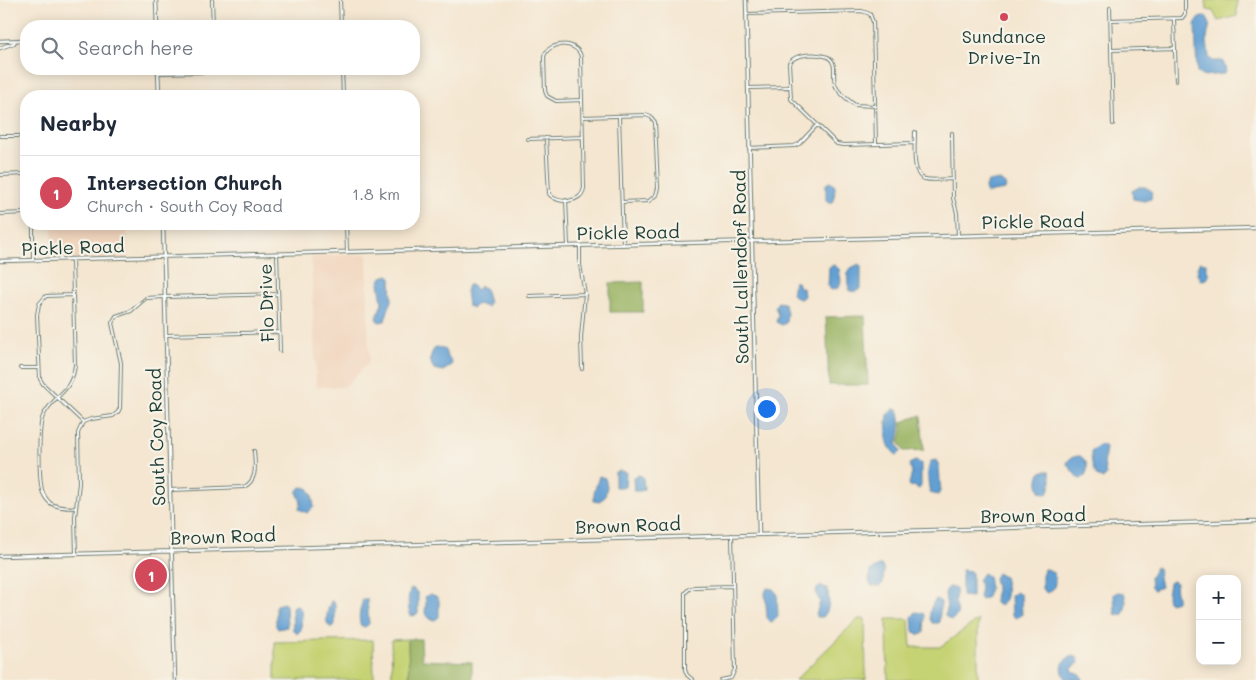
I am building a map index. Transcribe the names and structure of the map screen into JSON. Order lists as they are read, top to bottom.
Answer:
{
  "streets": {
    "street": [
      "Pickle Road",
      "South Lallendorf Road",
      "Flo Drive",
      "South Coy Road",
      "Brown Road"
    ]
  },
  "crossings": [
    ["Pickle Road", "South Lallendorf Road"],
    ["Pickle Road", "Flo Drive"],
    ["Pickle Road", "South Coy Road"],
    ["South Lallendorf Road", "Brown Road"],
    ["South Coy Road", "Brown Road"]
  ],
  "places": ["Sundance Drive-In"],
  "page": {
    "search": "Search here",
    "heading": "Nearby",
    "list": [
      {
        "mark": "1",
        "name": "Intersection Church",
        "note": "Church · South Coy Road",
        "value": "1.8 km"
      }
    ],
    "pins": "1",
    "map_buttons": ["+", "−"]
  }
}
